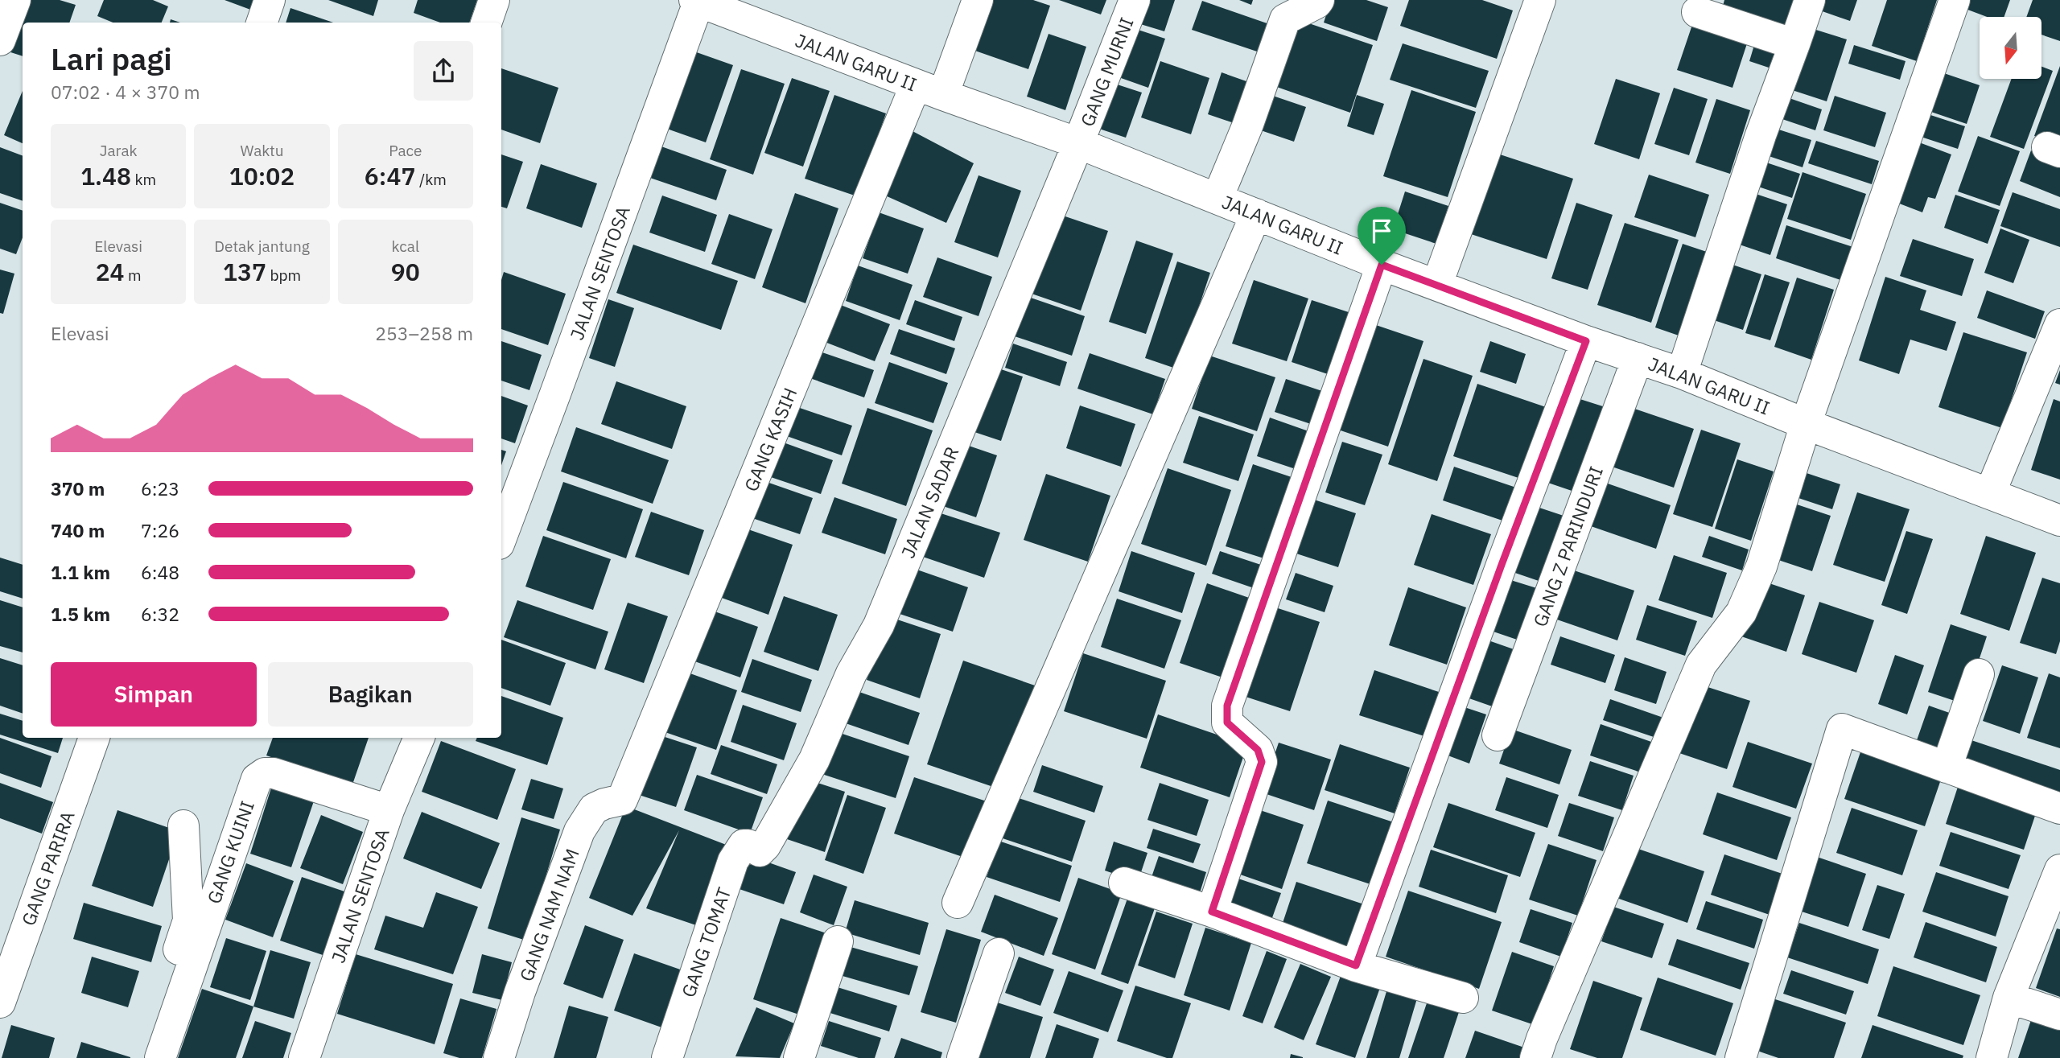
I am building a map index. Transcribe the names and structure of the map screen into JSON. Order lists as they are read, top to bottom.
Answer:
{
  "streets": {
    "street": [
      "JALAN GARU II",
      "GANG MURNI",
      "JALAN SENTOSA",
      "GANG KASIH",
      "JALAN SADAR",
      "GANG Z PARINDURI",
      "GANG KUINI",
      "GANG PARIRA",
      "GANG NAM NAM",
      "GANG TOMAT"
    ]
  },
  "crossings": [
    ["JALAN GARU II", "GANG MURNI"],
    ["JALAN GARU II", "JALAN SENTOSA"],
    ["JALAN GARU II", "GANG KASIH"],
    ["JALAN GARU II", "JALAN SADAR"],
    ["JALAN GARU II", "GANG Z PARINDURI"],
    ["GANG MURNI", "JALAN SADAR"],
    ["JALAN SENTOSA", "GANG KUINI"],
    ["GANG KASIH", "GANG NAM NAM"],
    ["JALAN SADAR", "GANG TOMAT"]
  ],
  "north": "bottom",
  "page": {
    "heading": ["Lari pagi", "07:02 · 4 × 370 m"],
    "stats": [
      ["Jarak", "1.48 km"],
      ["Waktu", "10:02"],
      ["Pace", "6:47 /km"],
      ["Elevasi", "24 m"],
      ["Detak jantung", "137 bpm"],
      ["kcal", "90"]
    ],
    "chart": ["Elevasi", "253–258 m"],
    "list": [
      {
        "name": "370 m",
        "note": "6:23"
      },
      {
        "name": "740 m",
        "note": "7:26"
      },
      {
        "name": "1.1 km",
        "note": "6:48"
      },
      {
        "name": "1.5 km",
        "note": "6:32"
      }
    ],
    "buttons": ["Simpan", "Bagikan"]
  }
}
